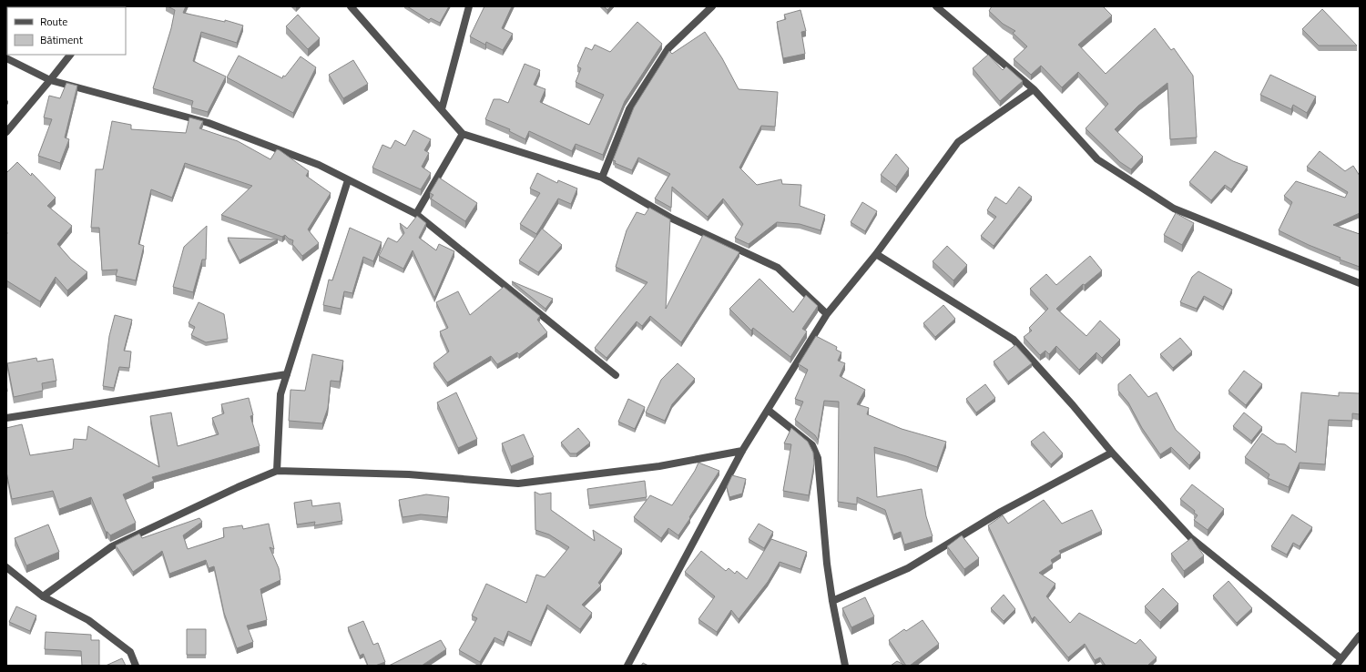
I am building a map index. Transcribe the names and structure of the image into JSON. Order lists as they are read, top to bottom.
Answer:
{
  "legend": ["Route", "Bâtiment"]
}
